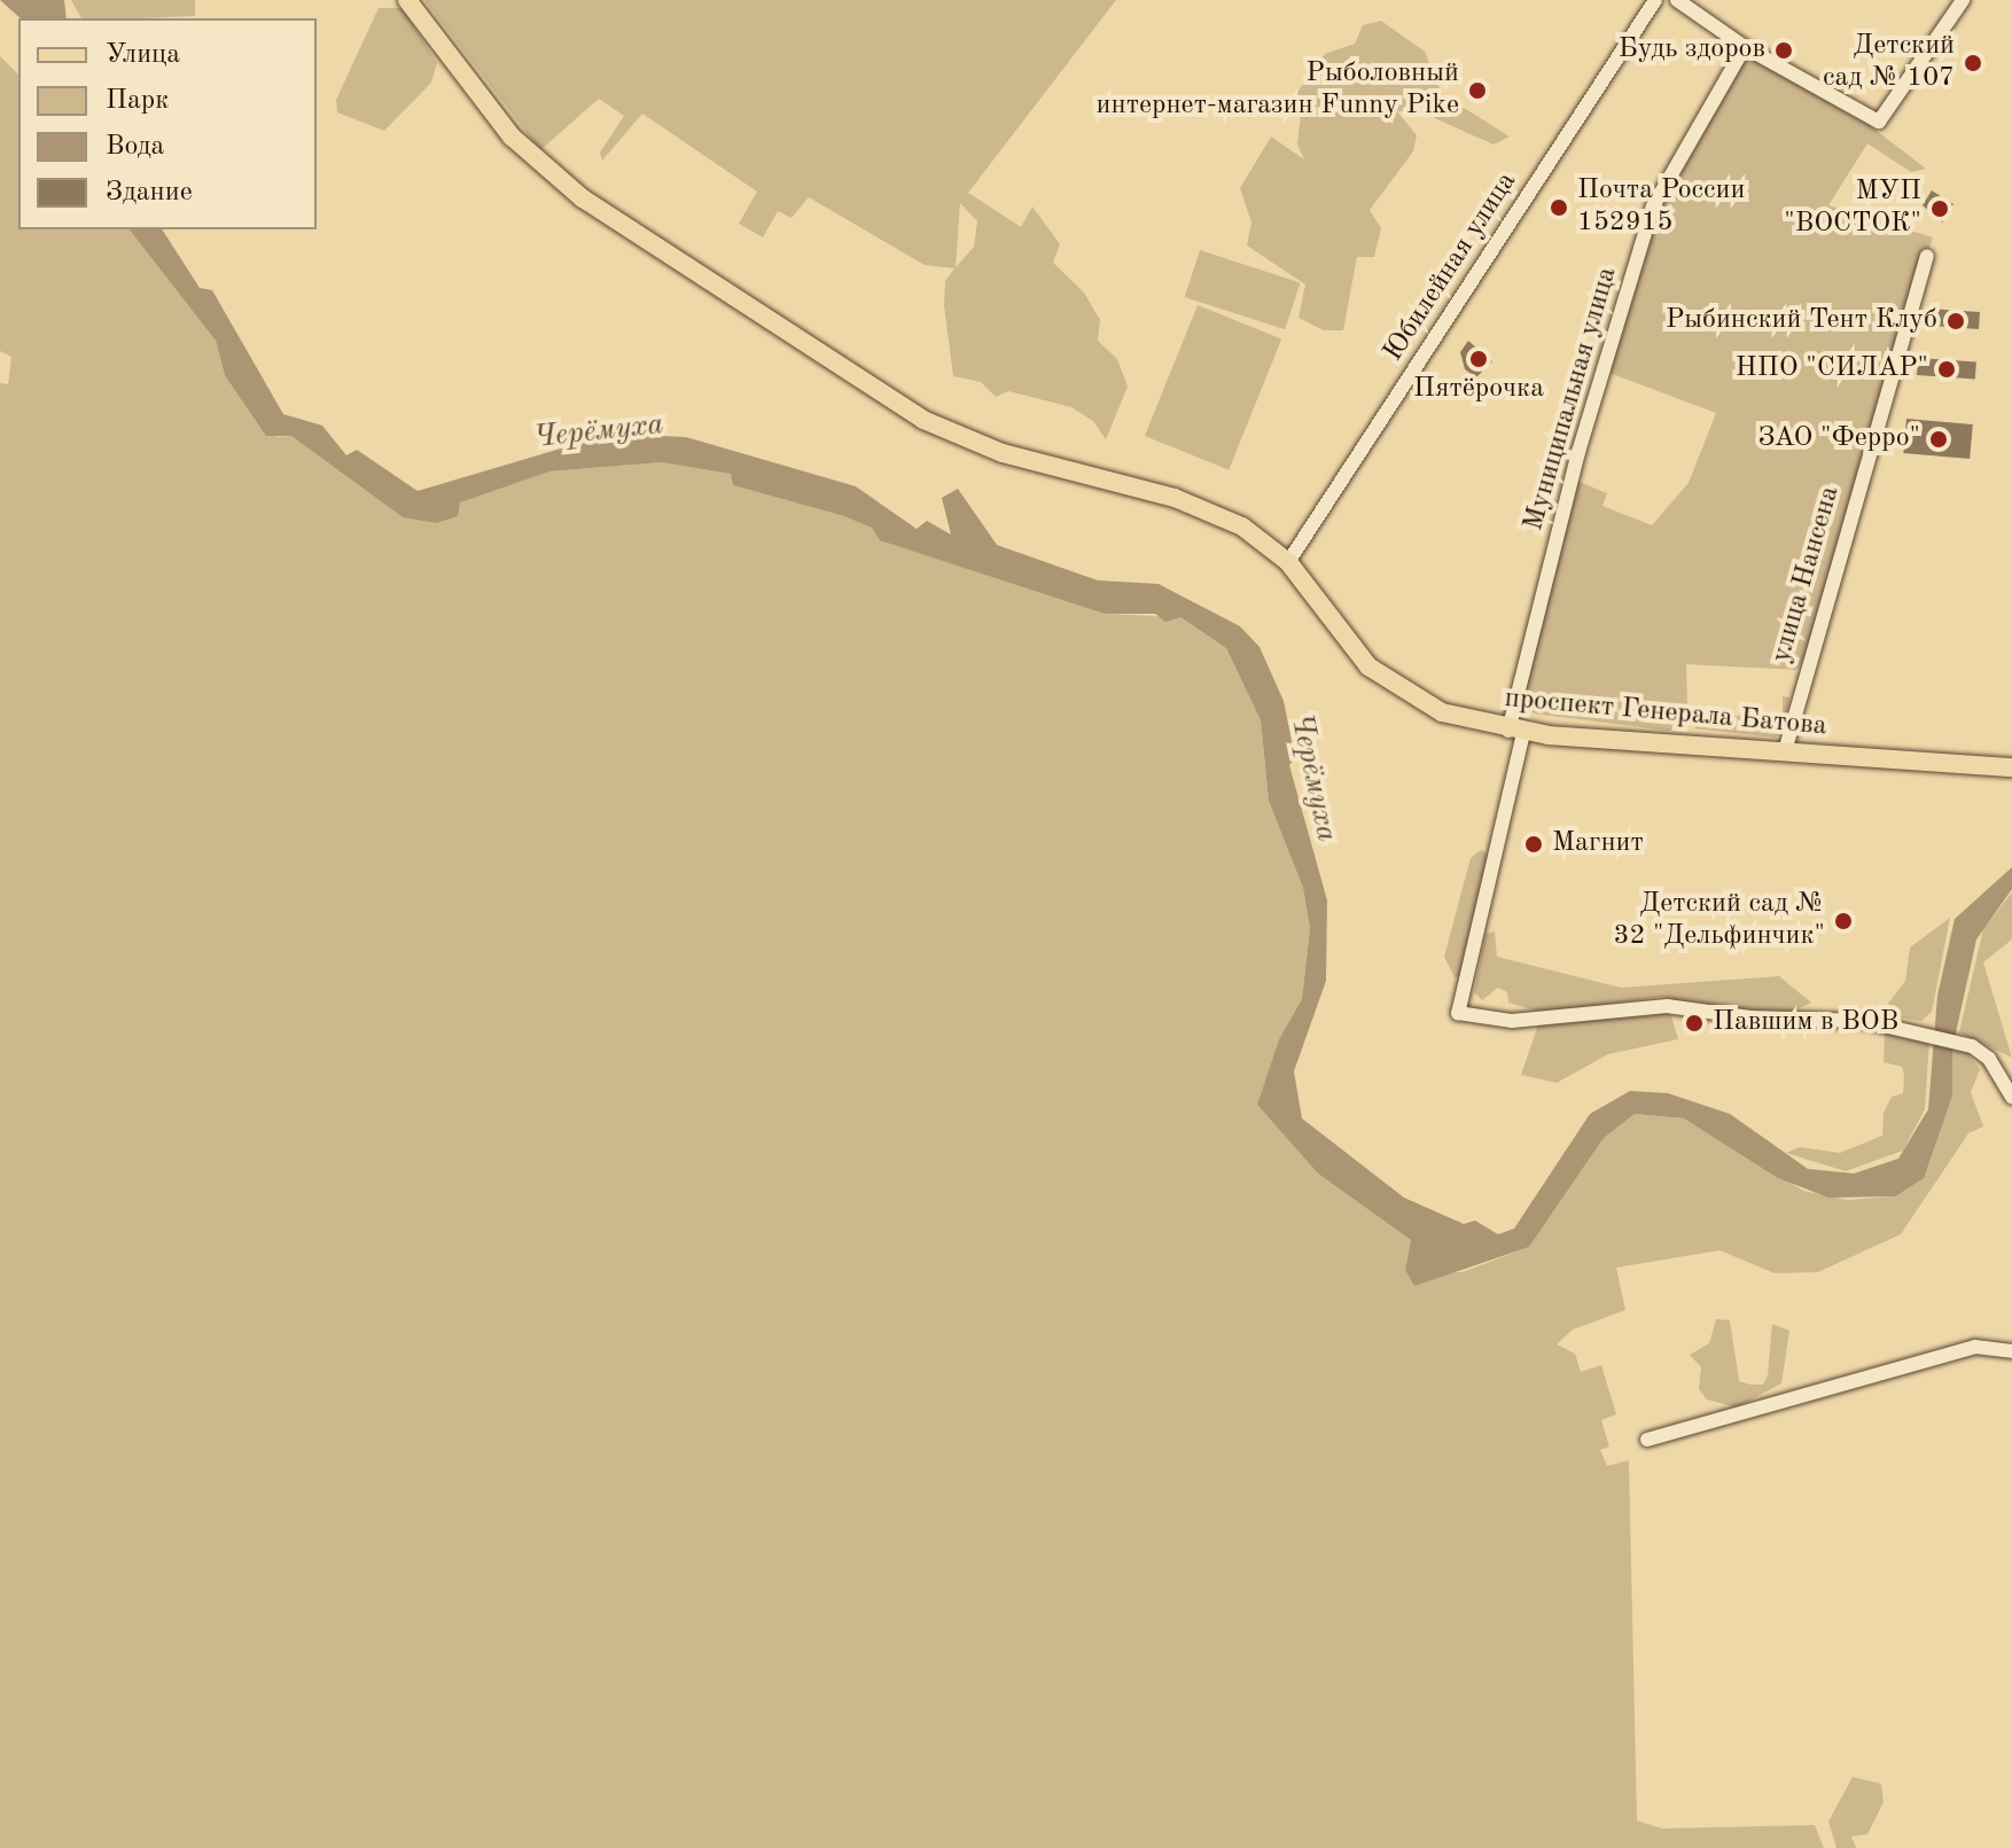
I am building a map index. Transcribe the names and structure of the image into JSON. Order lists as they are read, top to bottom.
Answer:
{
  "streets": {
    "main road": ["проспект Генерала Батова"],
    "street": ["Юбилейная улица", "Муниципальная улица", "улица Нансена"]
  },
  "crossings": [
    ["Юбилейная улица", "проспект Генерала Батова"],
    ["Муниципальная улица", "проспект Генерала Батова"],
    ["улица Нансена", "проспект Генерала Батова"]
  ],
  "water": ["Черёмуха"],
  "places": [
    "Будь здоров",
    "Детский сад № 107",
    "Рыболовный интернет-магазин Funny Pike",
    "Почта России 152915",
    "МУП \"ВОСТОК\"",
    "Рыбинский Тент Клуб",
    "Пятёрочка",
    "НПО \"СИЛАР\"",
    "ЗАО \"Ферро\"",
    "Магнит",
    "Детский сад № 32 \"Дельфинчик\"",
    "Павшим в ВОВ"
  ],
  "legend": [
    "Улица",
    "Парк",
    "Вода",
    "Здание"
  ]
}
